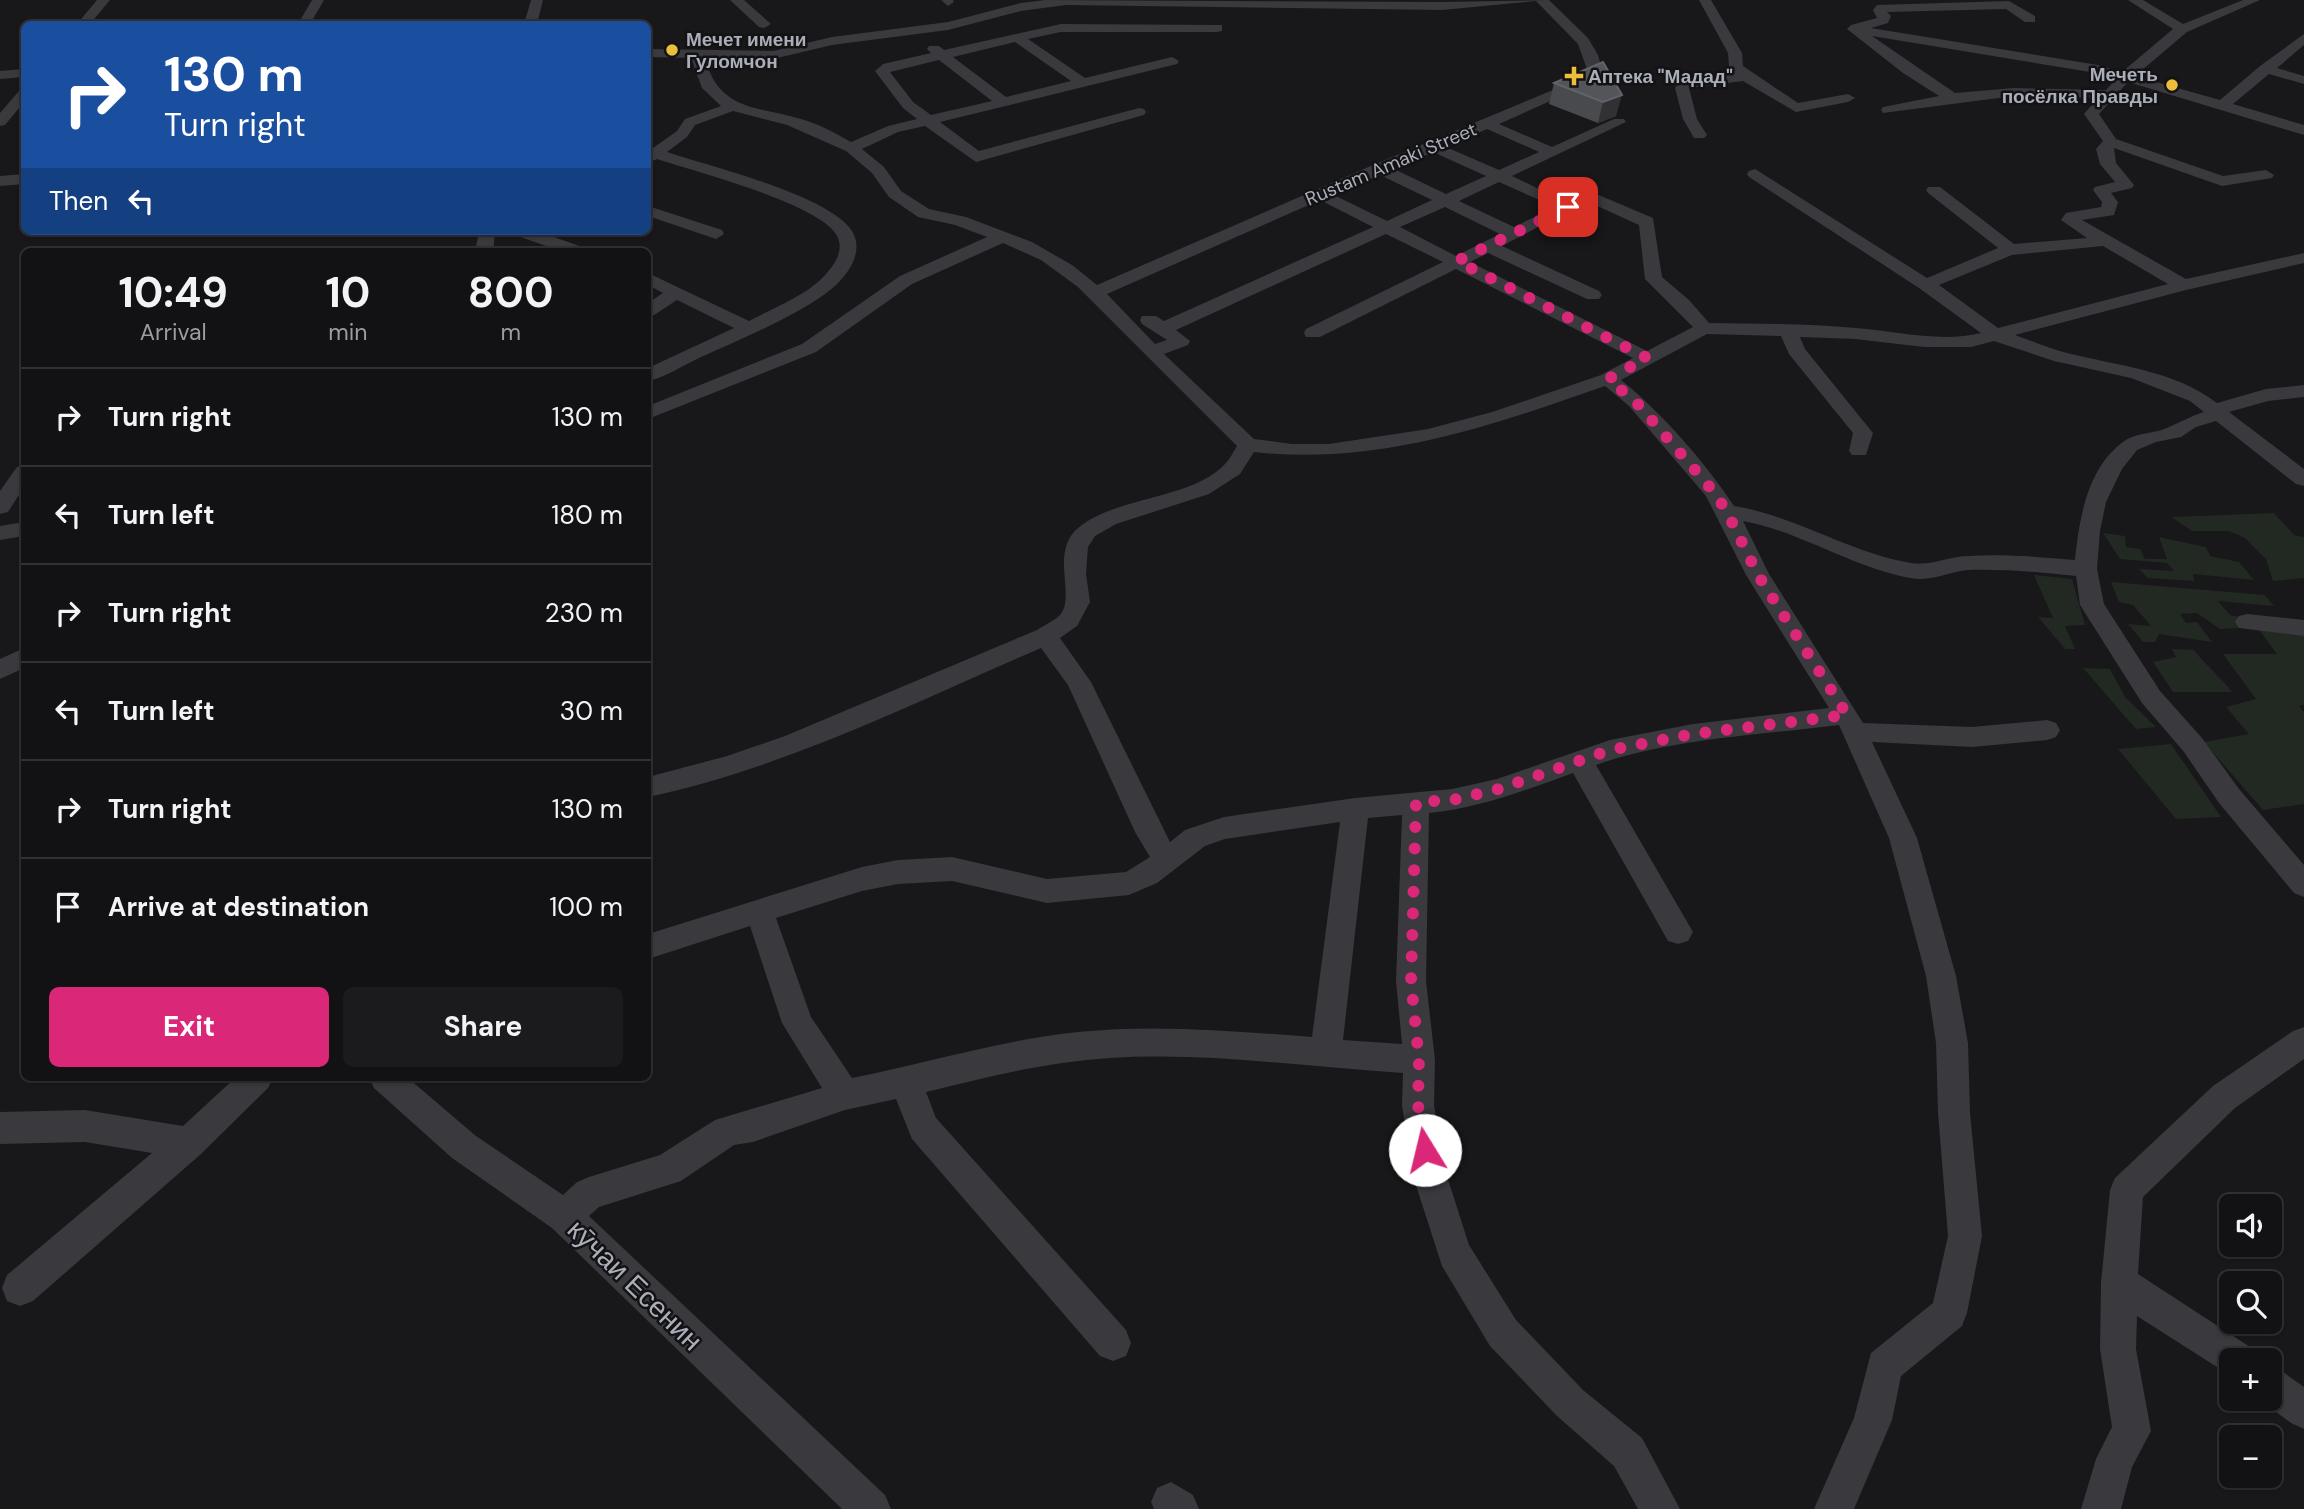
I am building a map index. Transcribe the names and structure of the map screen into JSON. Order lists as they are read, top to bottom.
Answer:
{
  "streets": {
    "street": ["Rustam Amaki Street", "кӯчаи Есенин"]
  },
  "places": {
    "other": ["Мечет имени Гуломчон", "Мечеть посёлка Правды"],
    "health": ["Аптека \"Мадад\""]
  },
  "page": {
    "turn": ["130 m", "Turn right"],
    "then": "Then",
    "eta": [
      "10:49",
      "Arrival",
      "10",
      "min",
      "800",
      "m"
    ],
    "list": [
      {
        "name": "Turn right",
        "value": "130 m"
      },
      {
        "name": "Turn left",
        "value": "180 m"
      },
      {
        "name": "Turn right",
        "value": "230 m"
      },
      {
        "name": "Turn left",
        "value": "30 m"
      },
      {
        "name": "Turn right",
        "value": "130 m"
      },
      {
        "name": "Arrive at destination",
        "value": "100 m"
      }
    ],
    "buttons": ["Exit", "Share"],
    "map_buttons": ["+", "−"]
  }
}
